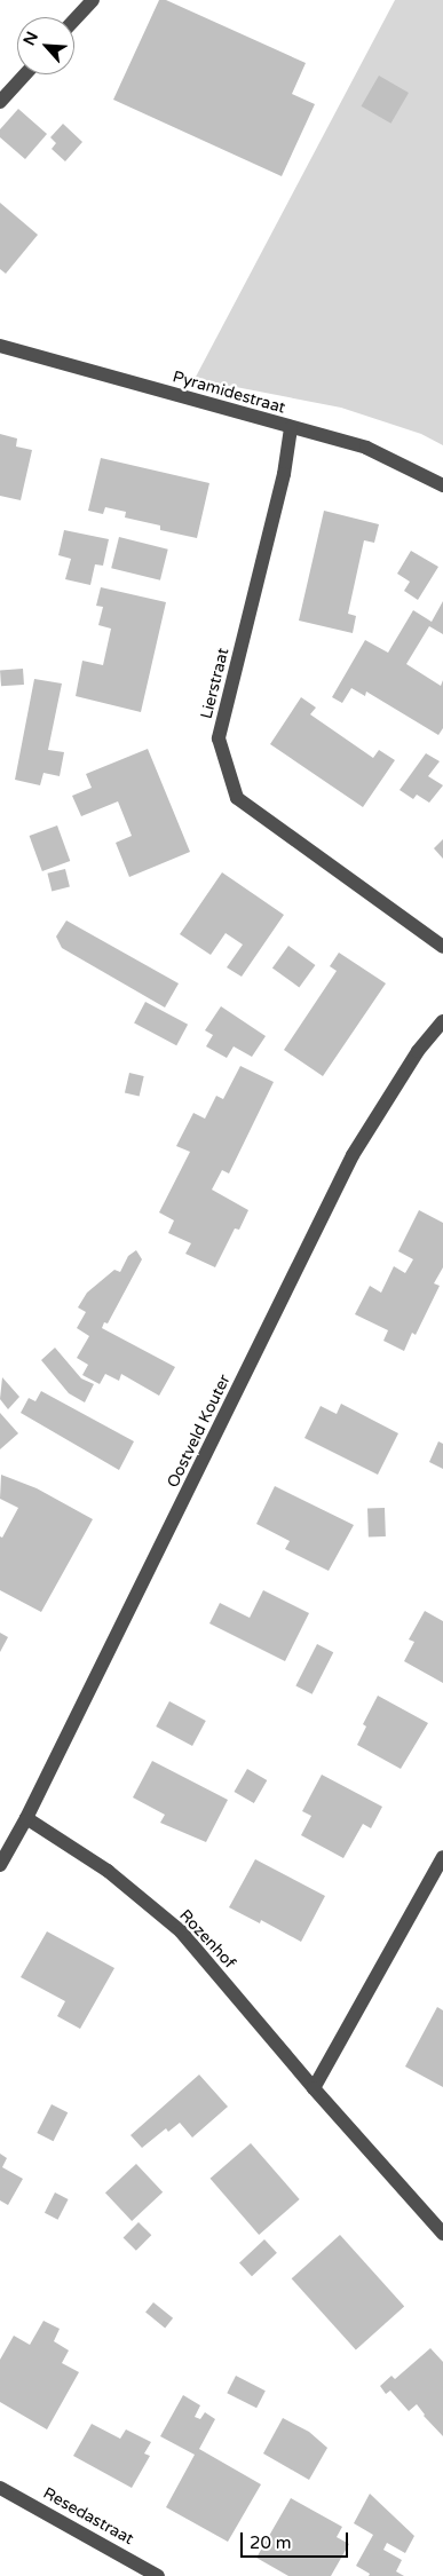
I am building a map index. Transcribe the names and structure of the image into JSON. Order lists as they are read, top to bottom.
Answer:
{
  "streets": {
    "street": [
      "Pyramidestraat",
      "Lierstraat",
      "Oostveld Kouter",
      "Rozenhof",
      "Resedastraat"
    ]
  },
  "crossings": [
    ["Pyramidestraat", "Lierstraat"],
    ["Oostveld Kouter", "Rozenhof"]
  ],
  "scale_bar": "20 m",
  "north": "top left"
}
